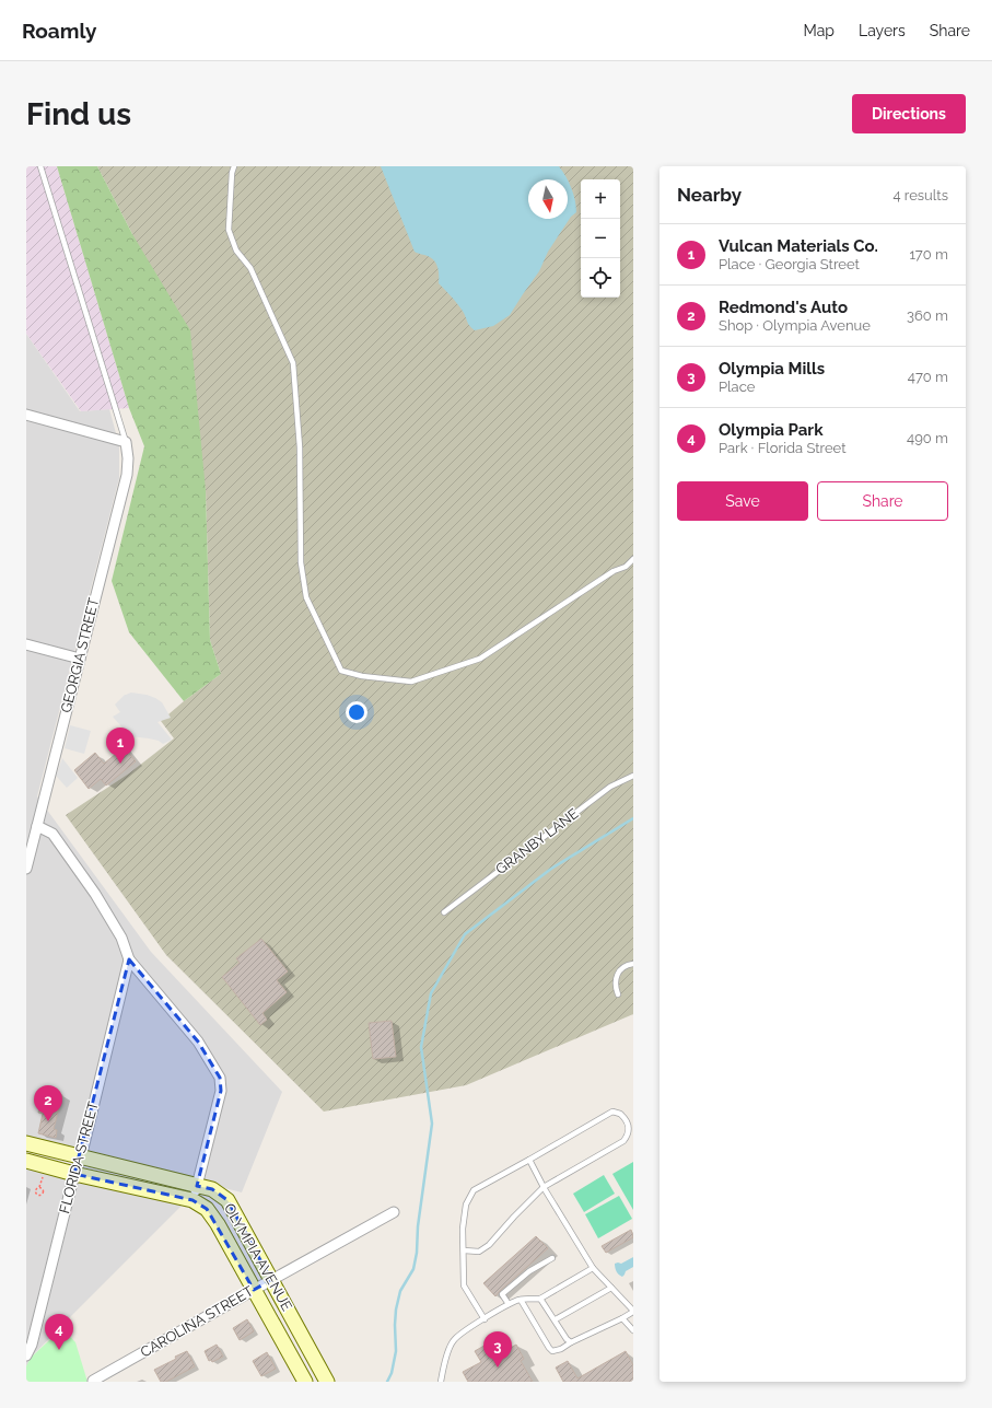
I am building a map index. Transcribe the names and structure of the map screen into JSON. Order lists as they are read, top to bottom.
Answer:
{
  "streets": {
    "main road": ["OLYMPIA AVENUE"],
    "street": ["GEORGIA STREET", "FLORIDA STREET", "CAROLINA STREET"],
    "lane": ["GRANBY LANE"]
  },
  "crossings": [
    ["FLORIDA STREET", "OLYMPIA AVENUE"],
    ["OLYMPIA AVENUE", "CAROLINA STREET"]
  ],
  "north": "bottom",
  "page": {
    "header": "Roamly",
    "nav": ["Map", "Layers", "Share"],
    "buttons": [
      "Directions",
      ["Save", "Share"]
    ],
    "title": "Find us",
    "heading": ["Nearby", "4 results"],
    "map_buttons": ["+", "−"],
    "list": [
      {
        "mark": "1",
        "name": "Vulcan Materials Co.",
        "note": "Place · Georgia Street",
        "value": "170 m"
      },
      {
        "mark": "2",
        "name": "Redmond's Auto",
        "note": "Shop · Olympia Avenue",
        "value": "360 m"
      },
      {
        "mark": "3",
        "name": "Olympia Mills",
        "note": "Place",
        "value": "470 m"
      },
      {
        "mark": "4",
        "name": "Olympia Park",
        "note": "Park · Florida Street",
        "value": "490 m"
      }
    ],
    "pins": [
      "1",
      "2",
      "4",
      "3"
    ]
  }
}
